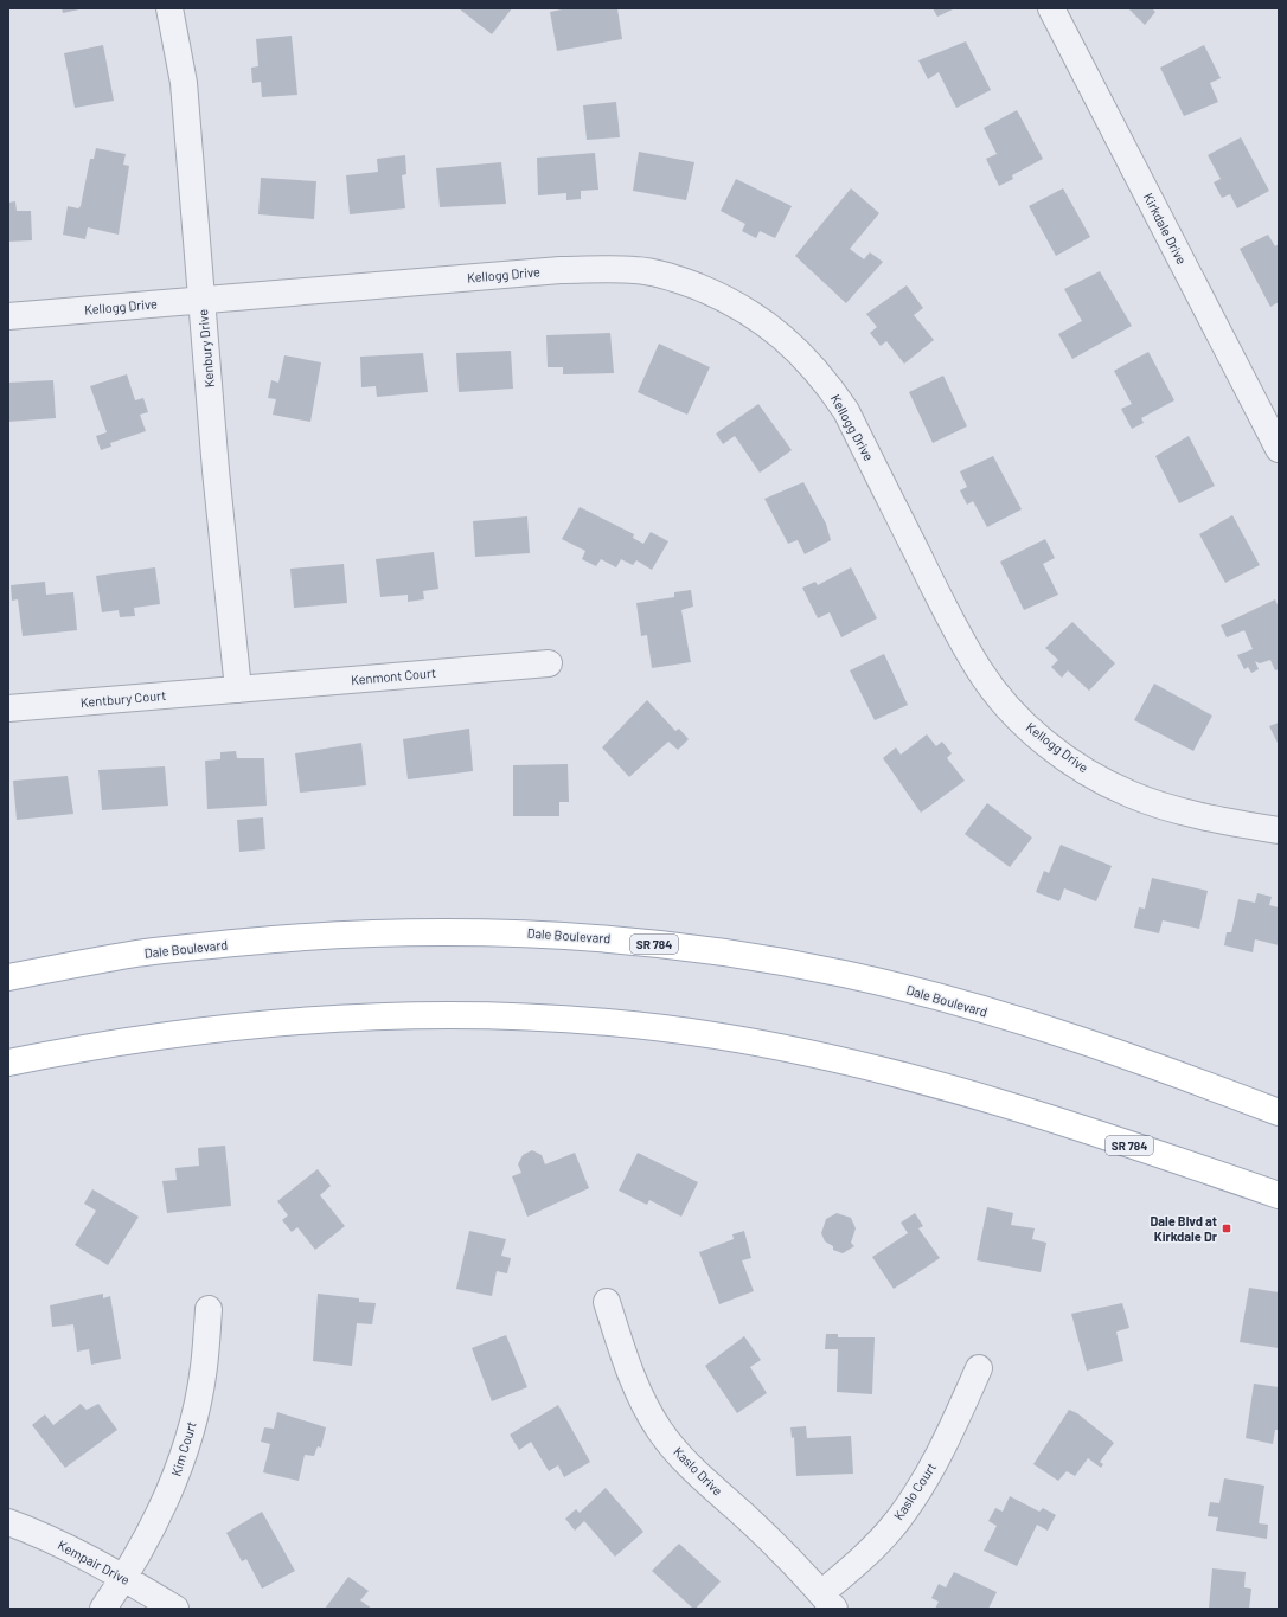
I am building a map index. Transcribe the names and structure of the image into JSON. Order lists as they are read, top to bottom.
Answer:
{
  "streets": {
    "main road": ["Dale Boulevard", "SR 784"],
    "street": [
      "Kirkdale Drive",
      "Kellogg Drive",
      "Kenbury Drive",
      "Kenmont Court",
      "Kentbury Court",
      "Kim Court",
      "Kaslo Drive",
      "Kaslo Court",
      "Kempair Drive"
    ]
  },
  "crossings": [
    ["Kellogg Drive", "Kenbury Drive"],
    ["Kenbury Drive", "Kenmont Court"],
    ["Kenbury Drive", "Kentbury Court"],
    ["Kenmont Court", "Kentbury Court"],
    ["Kim Court", "Kempair Drive"],
    ["Kaslo Drive", "Kaslo Court"]
  ],
  "places": {
    "transit": ["Dale Blvd at Kirkdale Dr"]
  }
}
